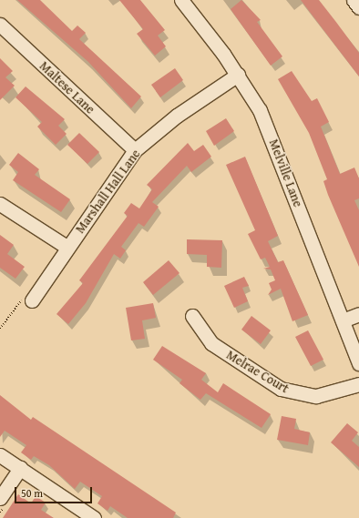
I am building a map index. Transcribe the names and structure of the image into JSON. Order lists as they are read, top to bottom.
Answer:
{
  "streets": {
    "street": [
      "Maltese Lane",
      "Melville Lane",
      "Marshall Hall Lane",
      "Melrae Court"
    ]
  },
  "crossings": [
    ["Maltese Lane", "Marshall Hall Lane"],
    ["Melville Lane", "Marshall Hall Lane"]
  ],
  "scale_bar": "50 m"
}
